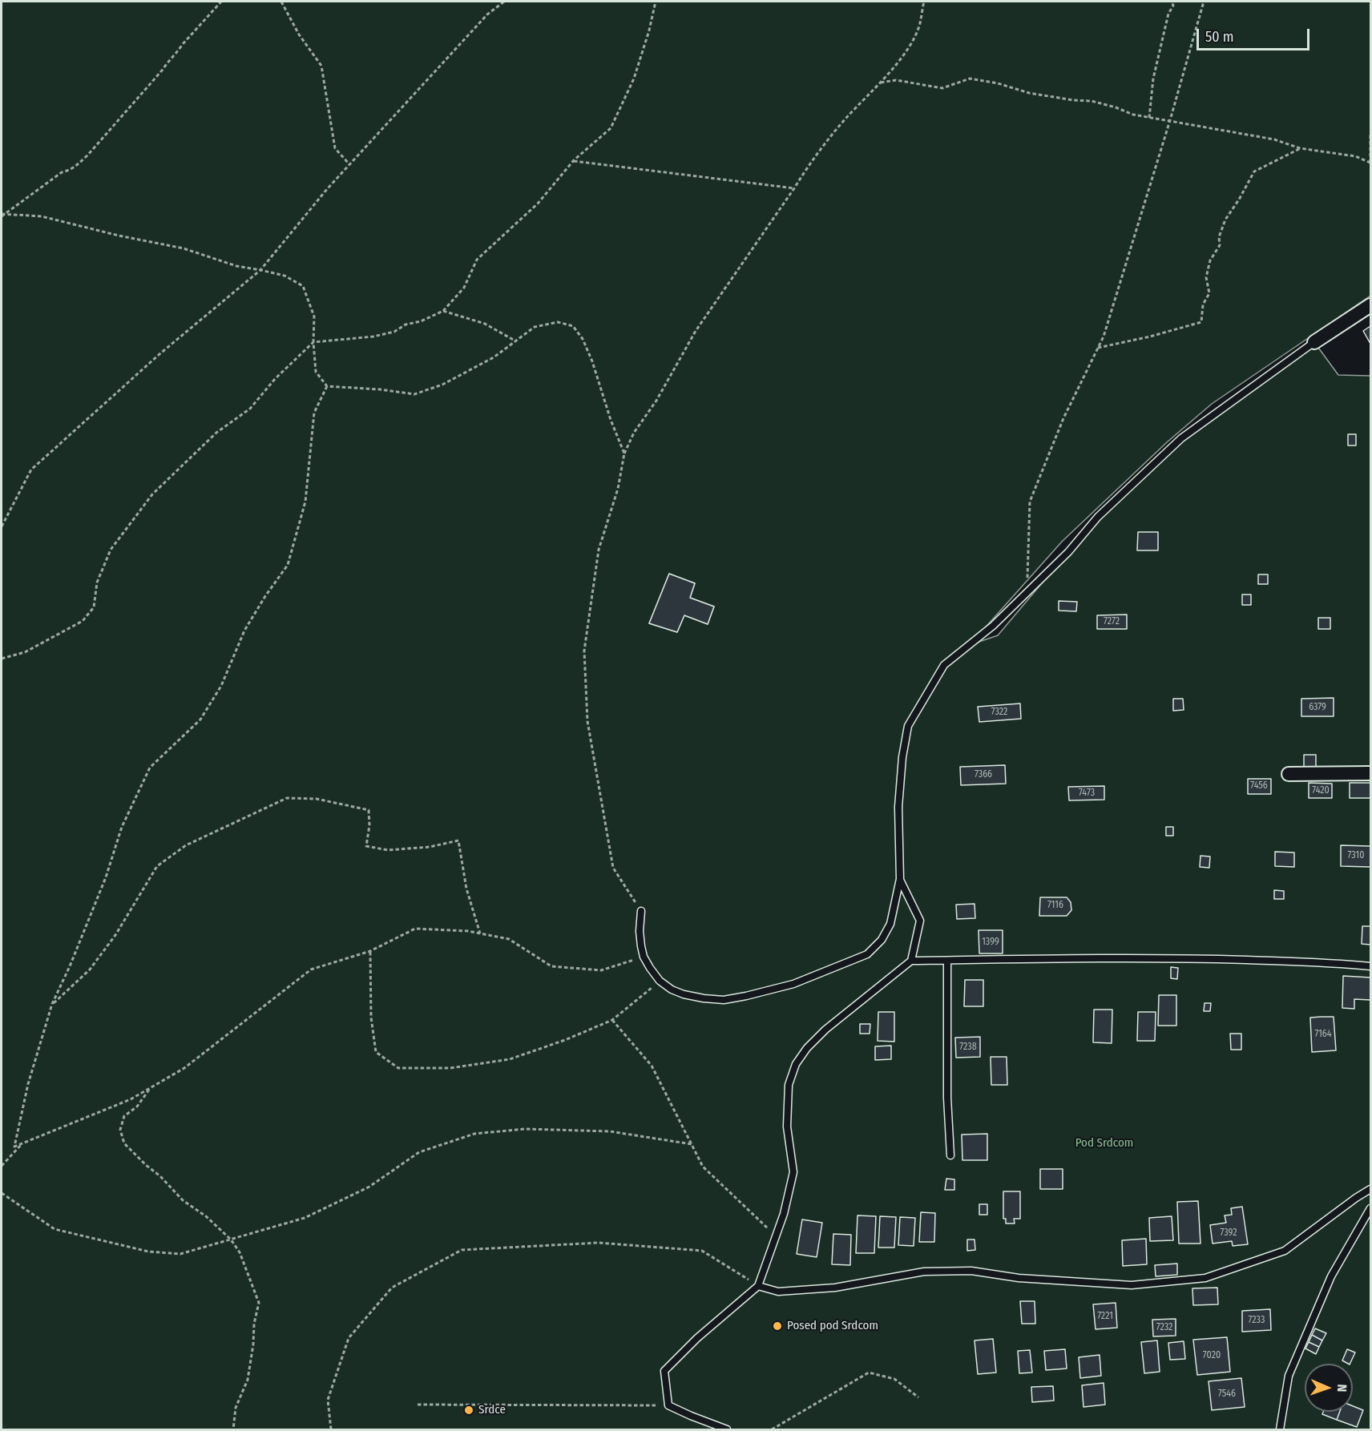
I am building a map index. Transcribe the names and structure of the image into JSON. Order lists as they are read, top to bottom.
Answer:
{
  "parks": ["Pod Srdcom"],
  "places": ["Posed pod Srdcom", "Srdce"],
  "house_numbers": [
    "7272",
    "6379",
    "7322",
    "7366",
    "7456",
    "7420",
    "7473",
    "7310",
    "7116",
    "1399",
    "7164",
    "7238",
    "7392",
    "7221",
    "7233",
    "7232",
    "7020",
    "7546"
  ],
  "scale_bar": "50 m",
  "north": "right"
}
